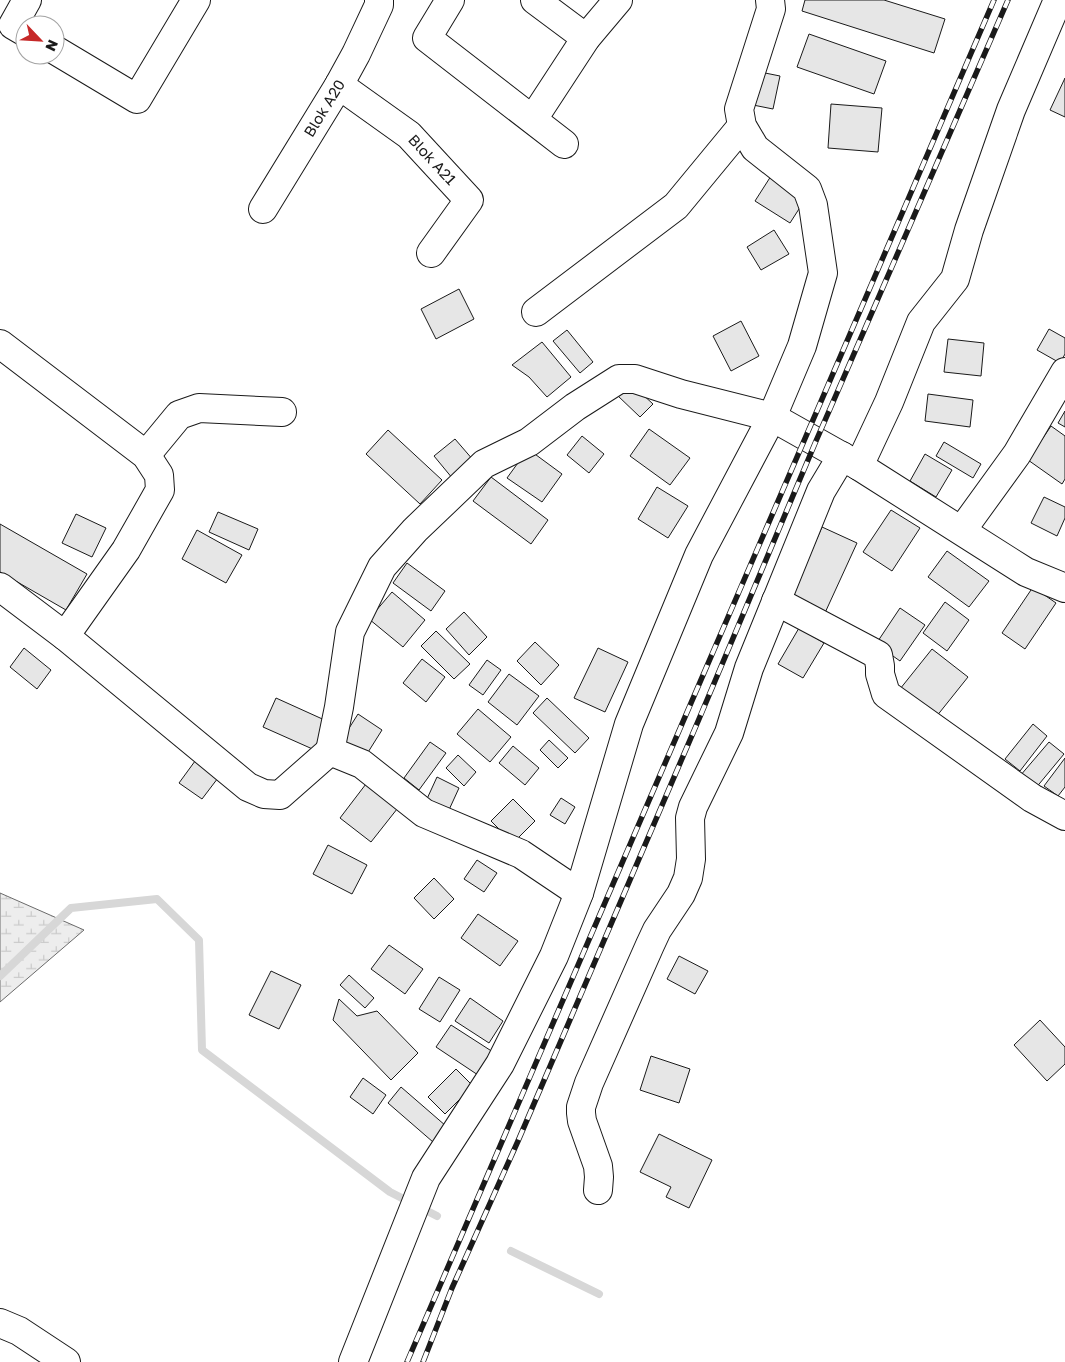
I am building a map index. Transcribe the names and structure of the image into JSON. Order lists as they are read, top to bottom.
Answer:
{
  "streets": {
    "street": ["Blok A20", "Blok A21"]
  },
  "crossings": [
    ["Blok A20", "Blok A21"]
  ],
  "north": "bottom right"
}
